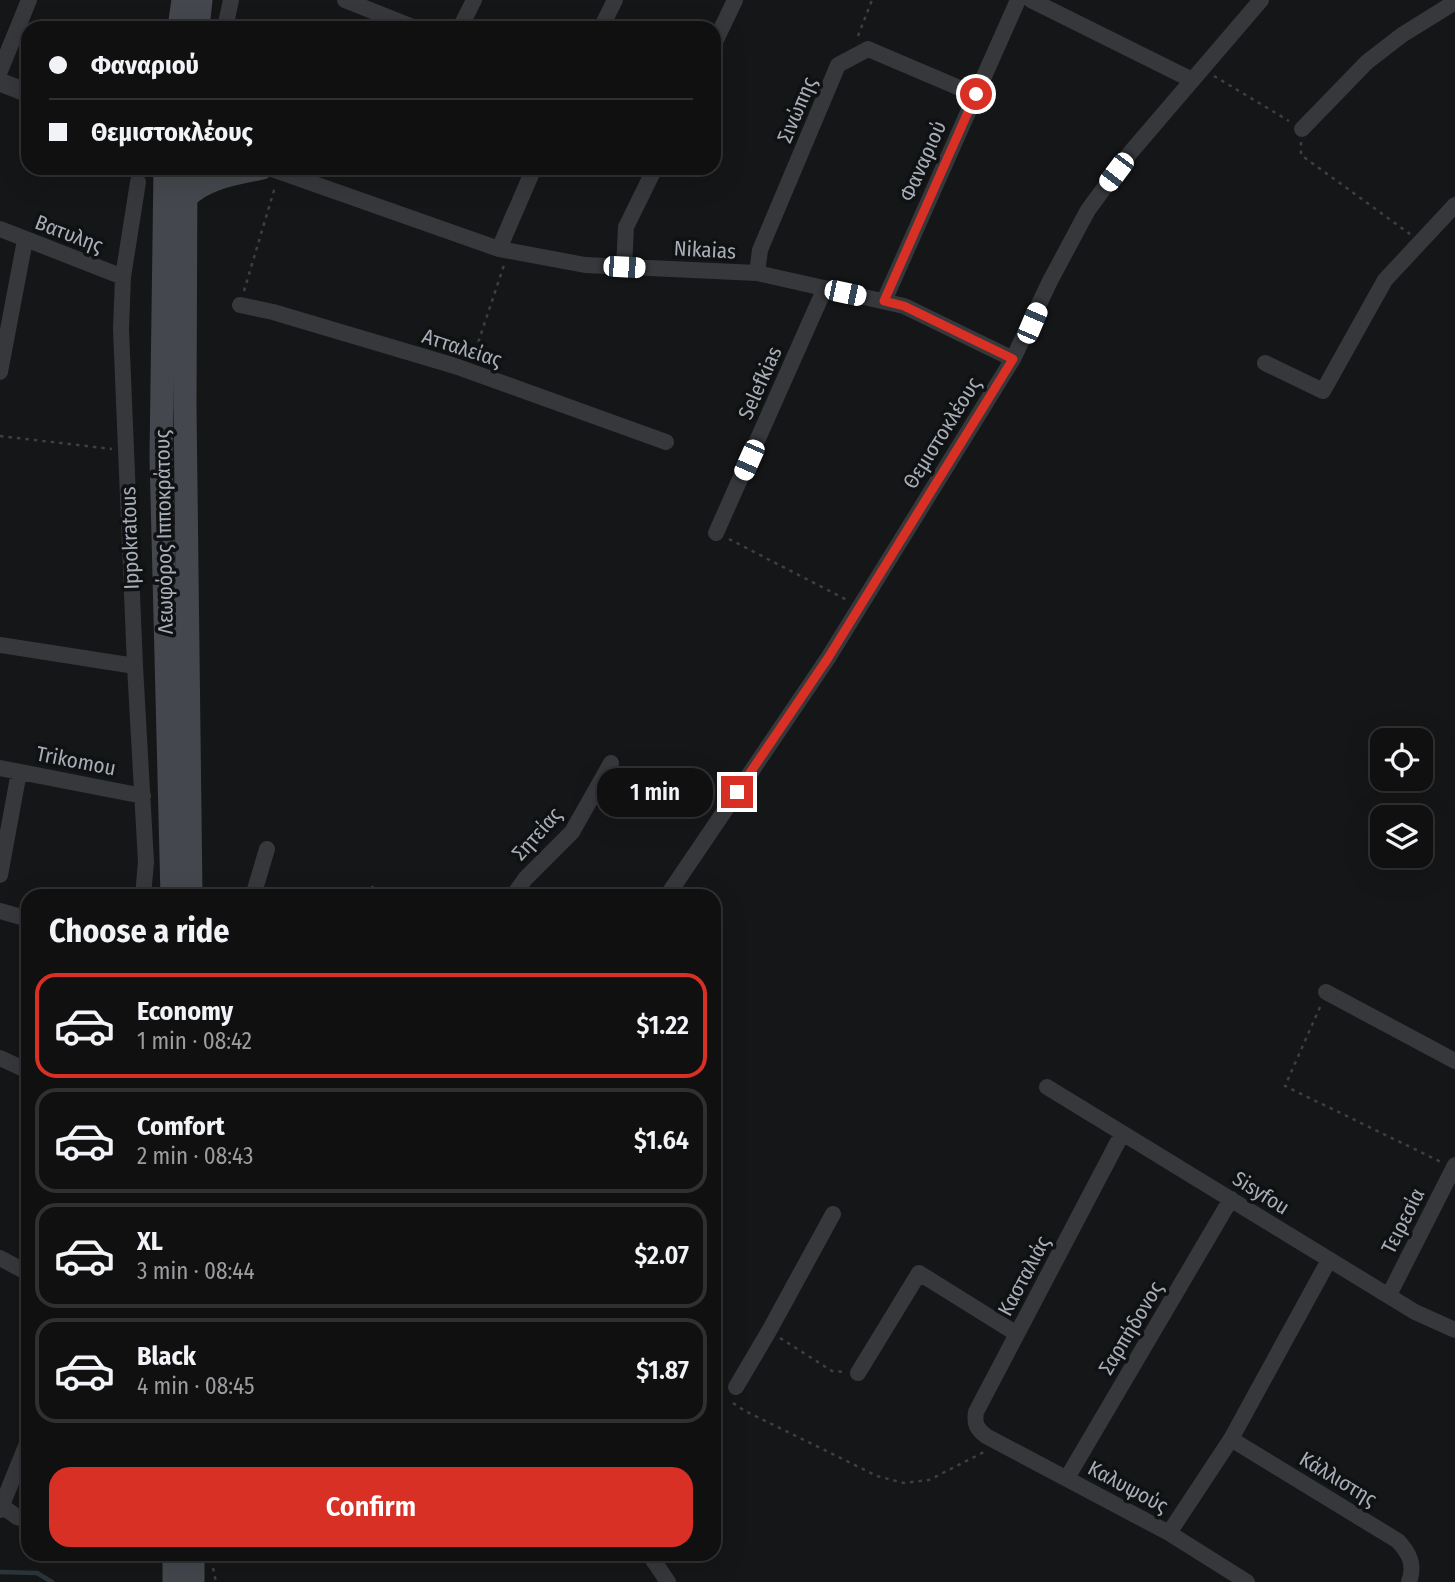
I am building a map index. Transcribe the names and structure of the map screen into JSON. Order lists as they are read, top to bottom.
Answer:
{
  "streets": {
    "main road": ["Λεωφόρος Ιπποκράτους"],
    "street": [
      "Σινώπης",
      "Φαναριού",
      "Βατυλης",
      "Nikaias",
      "Ατταλείας",
      "Selefkias",
      "Θεμιστοκλέους",
      "Ippokratous",
      "Trikomou",
      "Σητείας",
      "Sisyfou",
      "Τειρεσία",
      "Κασταλιάς",
      "Σαρπήδονος",
      "Κάλλιστης",
      "Καλυψούς"
    ]
  },
  "crossings": [
    ["Σινώπης", "Nikaias"],
    ["Φαναριού", "Nikaias"],
    ["Βατυλης", "Ippokratous"],
    ["Nikaias", "Selefkias"],
    ["Nikaias", "Θεμιστοκλέους"],
    ["Λεωφόρος Ιπποκράτους", "Ippokratous"],
    ["Ippokratous", "Trikomou"],
    ["Sisyfou", "Τειρεσία"],
    ["Sisyfou", "Κασταλιάς"],
    ["Sisyfou", "Σαρπήδονος"],
    ["Κασταλιάς", "Καλυψούς"],
    ["Σαρπήδονος", "Καλυψούς"]
  ],
  "page": {
    "banner": ["Φαναριού", "Θεμιστοκλέους"],
    "bubble": "1 min",
    "heading": "Choose a ride",
    "list": [
      {
        "name": "Economy",
        "note": "1 min · 08:42",
        "value": "$1.22"
      },
      {
        "name": "Comfort",
        "note": "2 min · 08:43",
        "value": "$1.64"
      },
      {
        "name": "XL",
        "note": "3 min · 08:44",
        "value": "$2.07"
      },
      {
        "name": "Black",
        "note": "4 min · 08:45",
        "value": "$1.87"
      }
    ],
    "buttons": "Confirm"
  }
}
